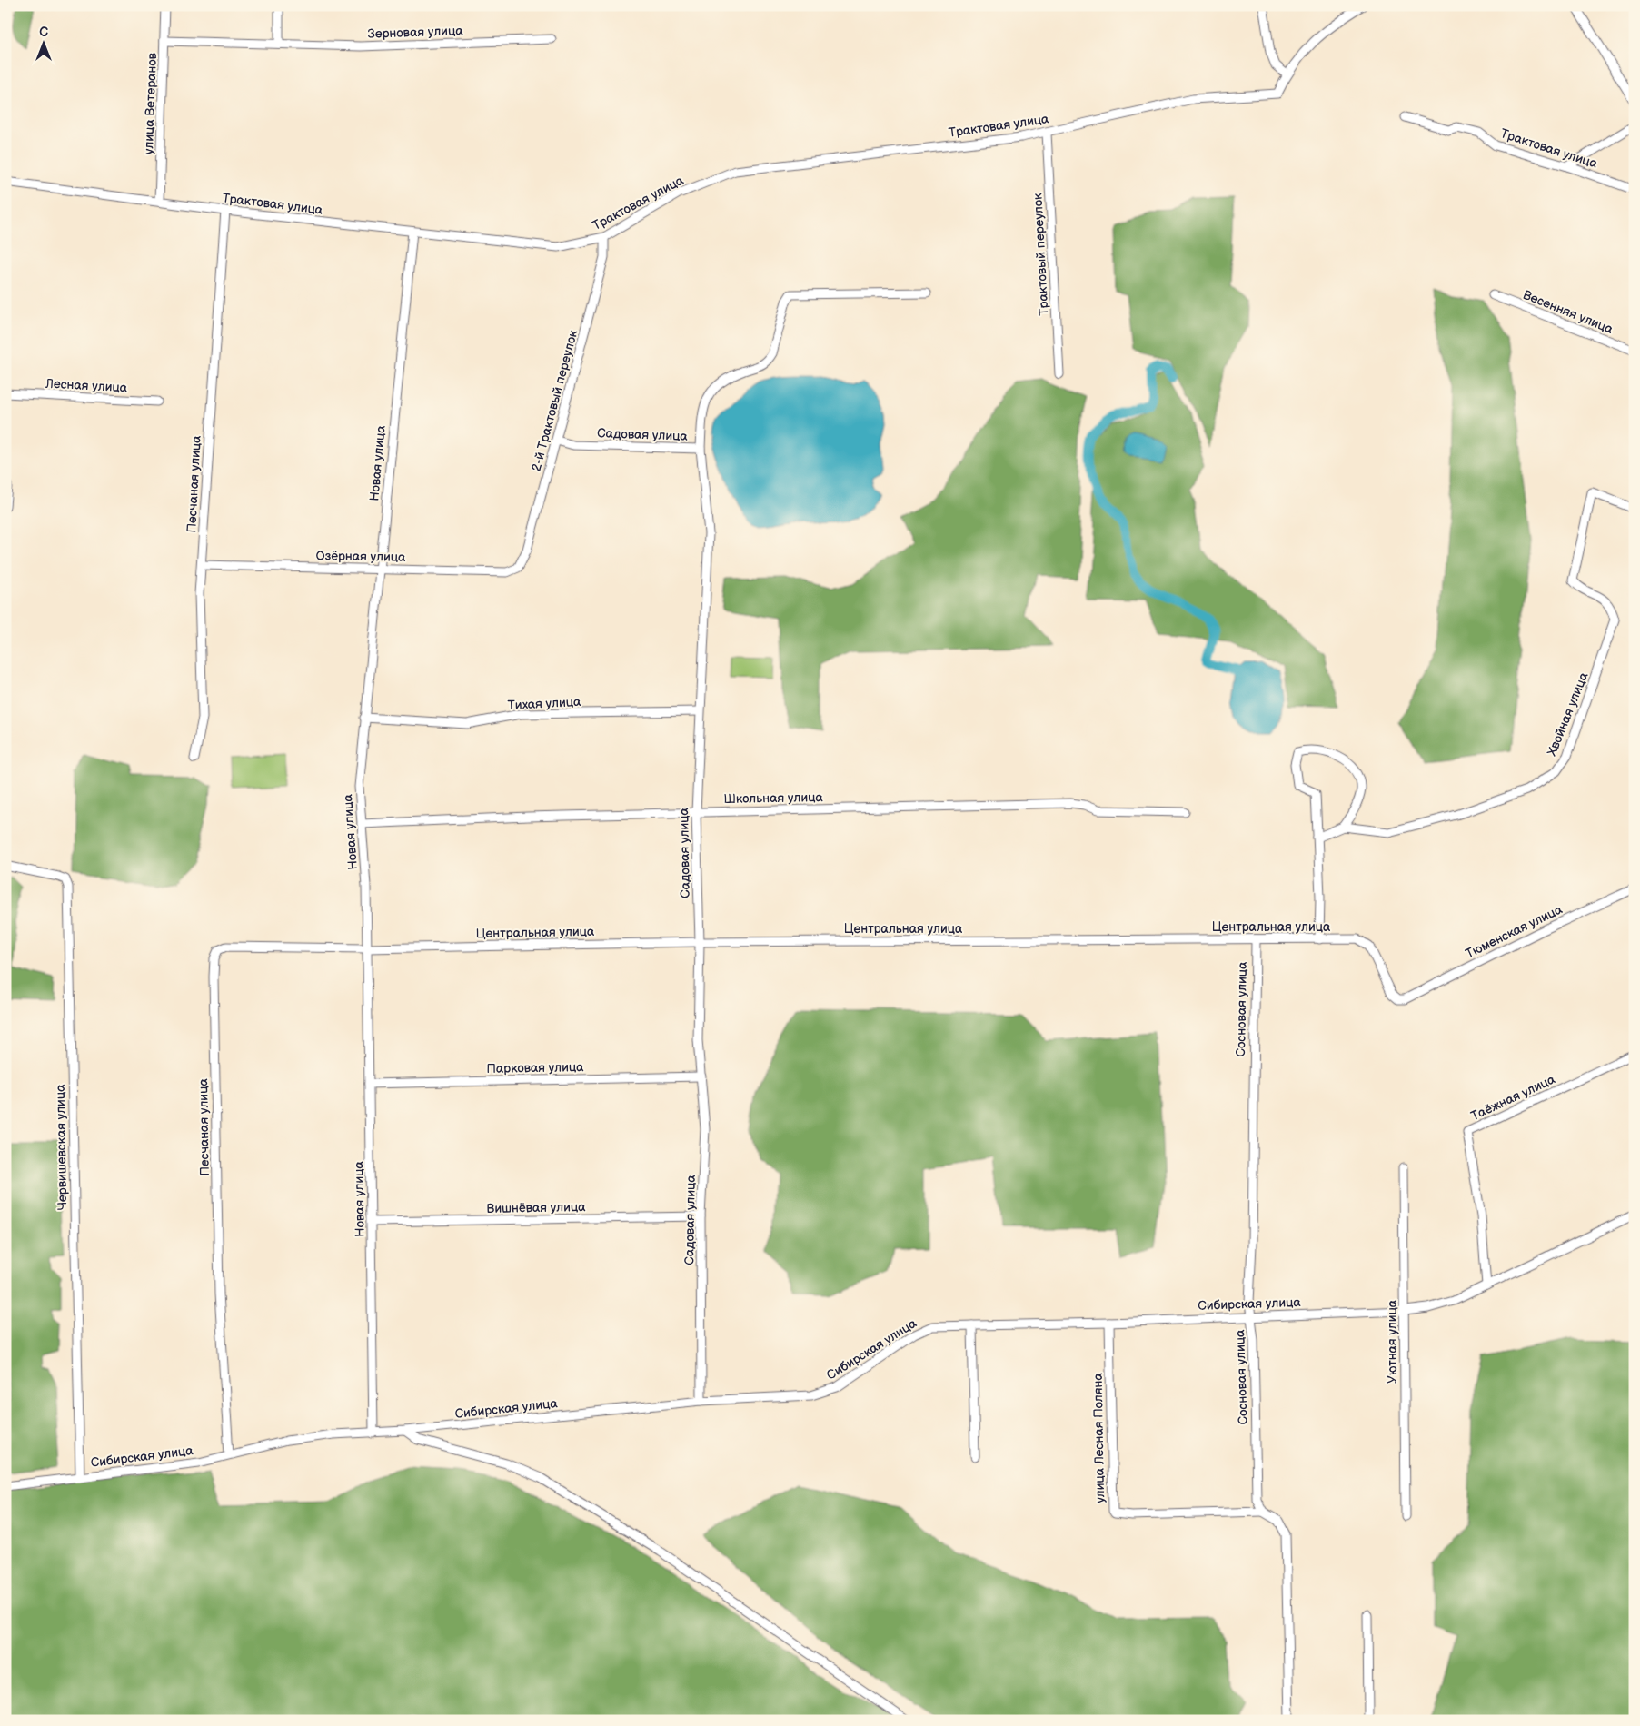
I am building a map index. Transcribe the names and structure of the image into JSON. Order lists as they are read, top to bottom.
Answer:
{
  "streets": {
    "street": [
      "Зерновая улица",
      "улица Ветеранов",
      "Трактовая улица",
      "Трактовый переулок",
      "Весенняя улица",
      "Лесная улица",
      "2-й Трактовый переулок",
      "Садовая улица",
      "Новая улица",
      "Песчаная улица",
      "Озёрная улица",
      "Тихая улица",
      "Хвойная улица",
      "Школьная улица",
      "Центральная улица",
      "Тюменская улица",
      "Сосновая улица",
      "Парковая улица",
      "Таёжная улица",
      "Червишевская улица",
      "Вишнёвая улица",
      "Сибирская улица",
      "Уютная улица",
      "улица Лесная Поляна"
    ]
  },
  "crossings": [
    ["Зерновая улица", "улица Ветеранов"],
    ["улица Ветеранов", "Трактовая улица"],
    ["Трактовая улица", "Трактовый переулок"],
    ["Трактовая улица", "2-й Трактовый переулок"],
    ["Трактовая улица", "Новая улица"],
    ["Трактовая улица", "Песчаная улица"],
    ["2-й Трактовый переулок", "Садовая улица"],
    ["2-й Трактовый переулок", "Озёрная улица"],
    ["Садовая улица", "Тихая улица"],
    ["Садовая улица", "Школьная улица"],
    ["Садовая улица", "Центральная улица"],
    ["Садовая улица", "Парковая улица"],
    ["Садовая улица", "Вишнёвая улица"],
    ["Садовая улица", "Сибирская улица"],
    ["Новая улица", "Песчаная улица"],
    ["Новая улица", "Озёрная улица"],
    ["Новая улица", "Тихая улица"],
    ["Новая улица", "Школьная улица"],
    ["Новая улица", "Центральная улица"],
    ["Новая улица", "Парковая улица"],
    ["Новая улица", "Вишнёвая улица"],
    ["Новая улица", "Сибирская улица"],
    ["Песчаная улица", "Озёрная улица"],
    ["Песчаная улица", "Центральная улица"],
    ["Песчаная улица", "Сибирская улица"],
    ["Центральная улица", "Тюменская улица"],
    ["Центральная улица", "Сосновая улица"],
    ["Сосновая улица", "Сибирская улица"],
    ["Сосновая улица", "улица Лесная Поляна"],
    ["Таёжная улица", "Сибирская улица"],
    ["Червишевская улица", "Сибирская улица"],
    ["Сибирская улица", "Уютная улица"],
    ["Сибирская улица", "улица Лесная Поляна"]
  ],
  "north": "top"
}
